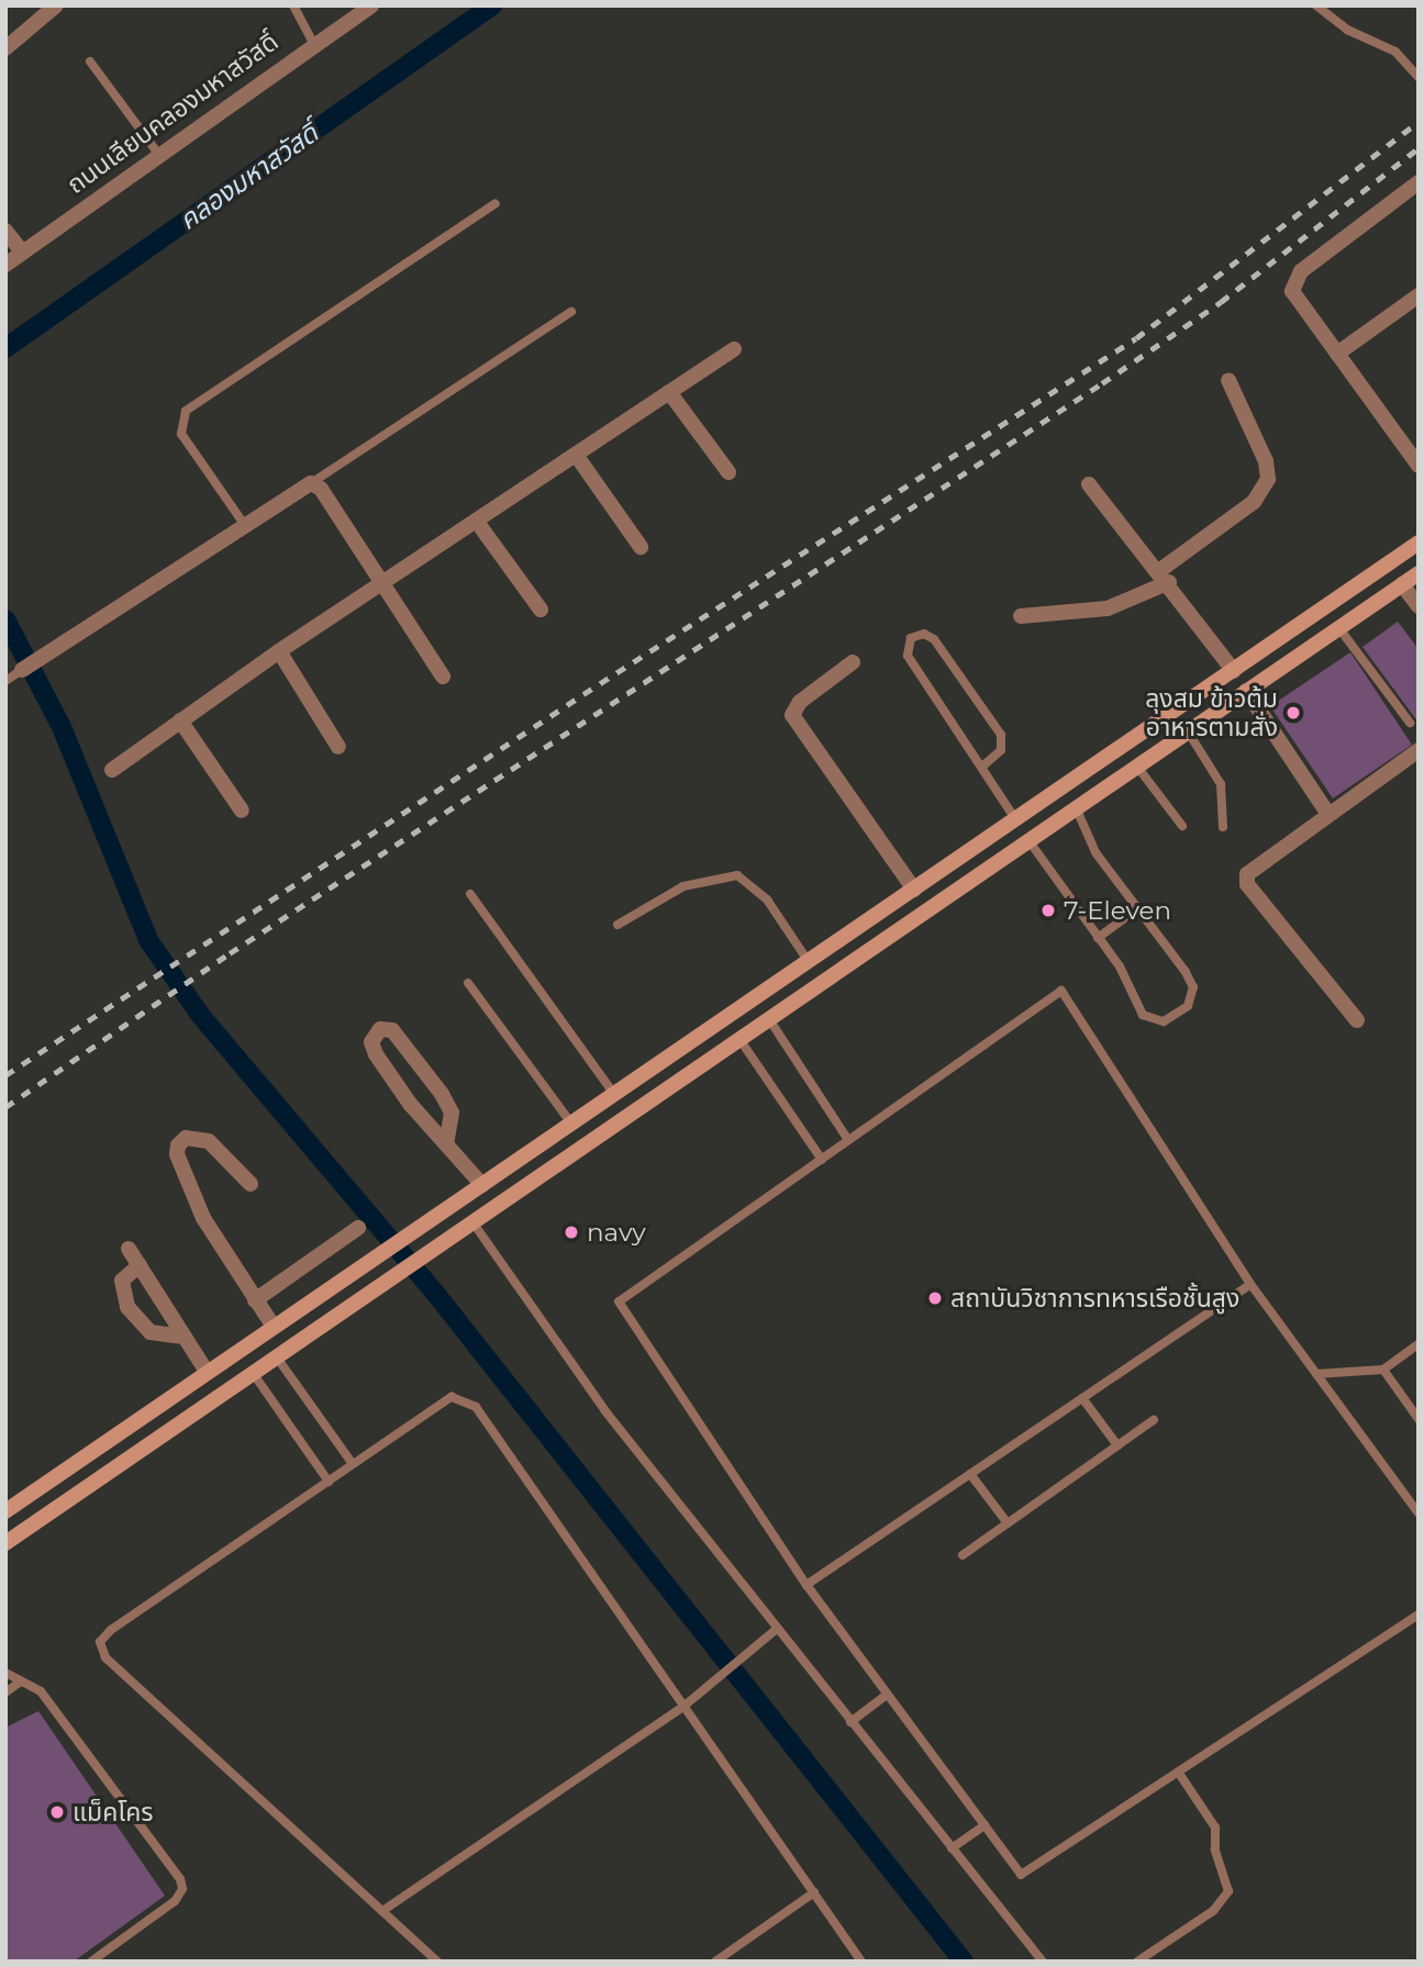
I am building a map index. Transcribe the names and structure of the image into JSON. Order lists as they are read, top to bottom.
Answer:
{
  "streets": {
    "street": ["ถนนเลียบคลองมหาสวัสดิ์"]
  },
  "water": ["คลองมหาสวัสดิ์"],
  "places": [
    "ลุงสม ข้าวต้ม อาหารตามสั่ง",
    "7-Eleven",
    "navy",
    "สถาบันวิชาการทหารเรือชั้นสูง",
    "แม็คโคร"
  ]
}
